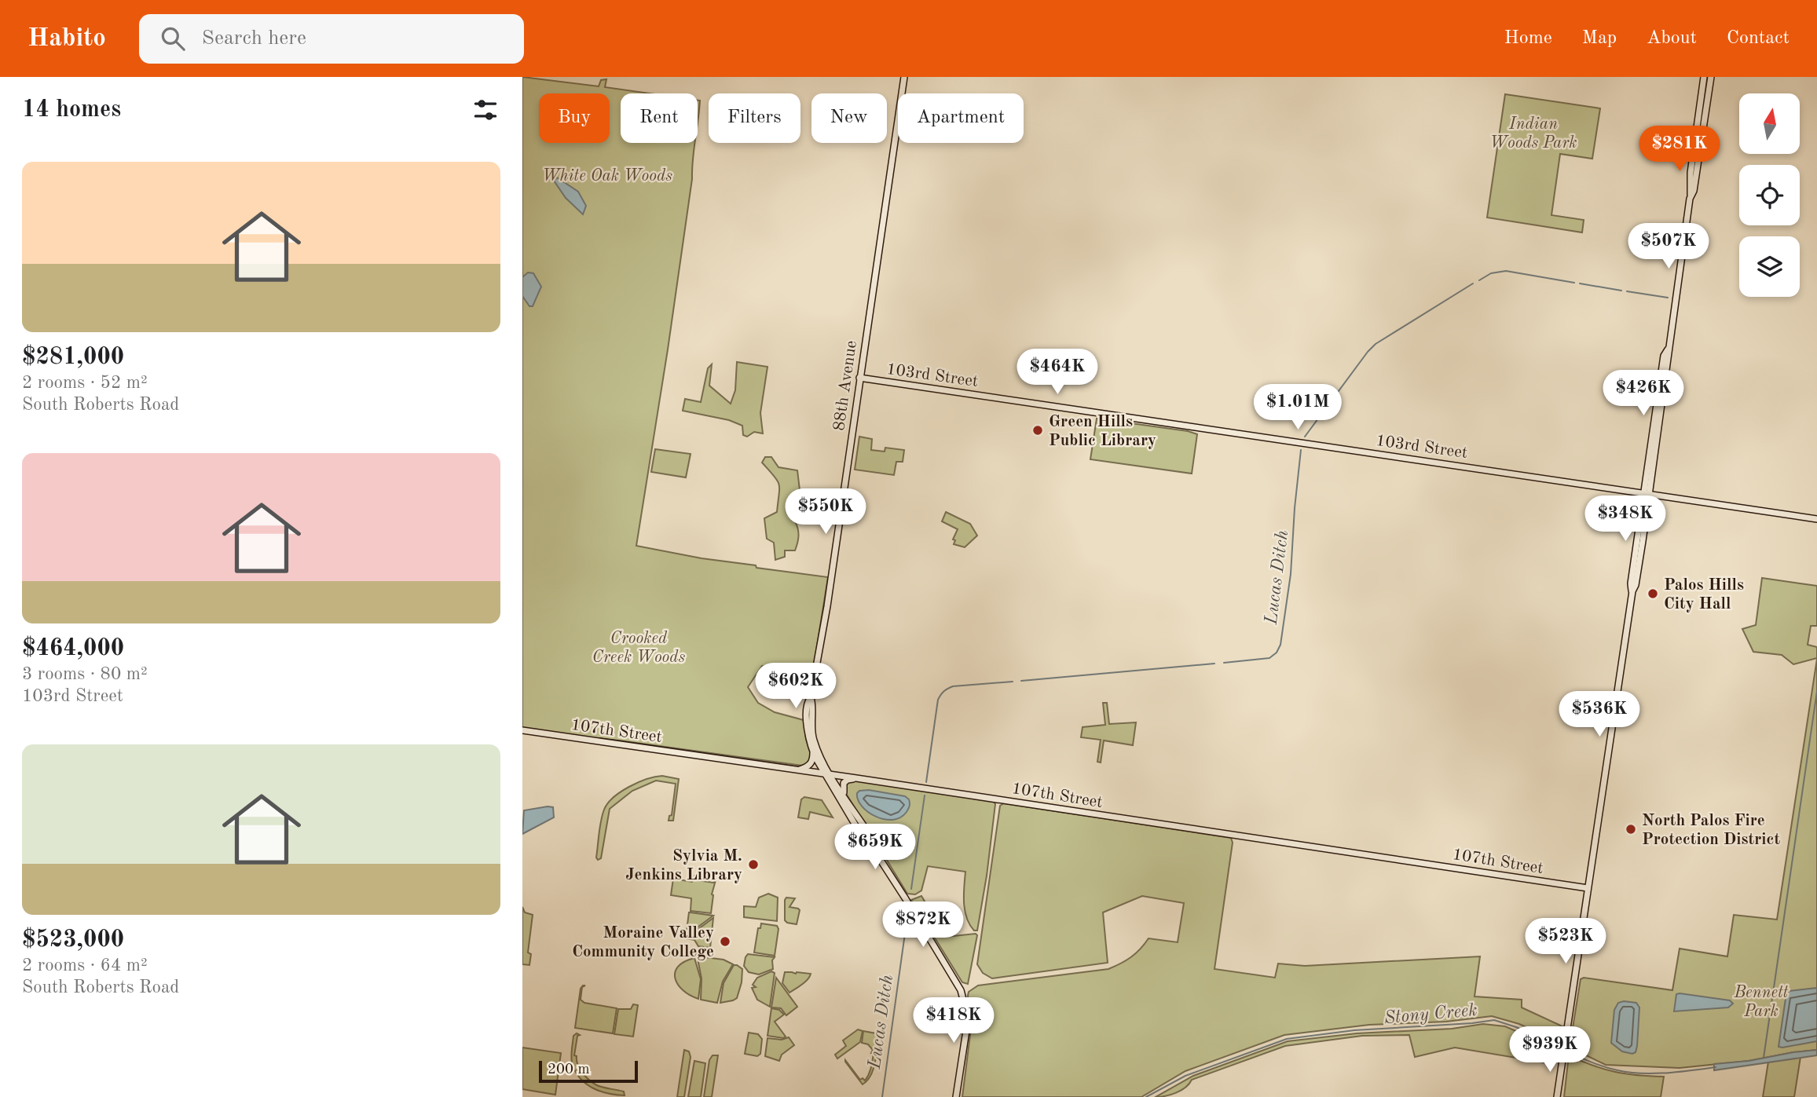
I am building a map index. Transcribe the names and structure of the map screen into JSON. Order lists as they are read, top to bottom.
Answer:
{
  "streets": {
    "street": ["103rd Street", "88th Avenue", "107th Street"]
  },
  "crossings": [
    ["103rd Street", "88th Avenue"],
    ["88th Avenue", "107th Street"]
  ],
  "water": ["Lucas Ditch", "Stony Creek"],
  "parks": [
    "Indian Woods Park",
    "White Oak Woods",
    "Crooked Creek Woods",
    "Bennett Park"
  ],
  "places": [
    "Green Hills Public Library",
    "Palos Hills City Hall",
    "North Palos Fire Protection District",
    "Sylvia M. Jenkins Library",
    "Moraine Valley Community College"
  ],
  "scale_bar": "200 m",
  "north": "top",
  "page": {
    "header": "Habito",
    "search": "Search here",
    "nav": [
      "Home",
      "Map",
      "About",
      "Contact"
    ],
    "heading": "14 homes",
    "chip": [
      "Buy",
      "Rent",
      "Filters",
      "New",
      "Apartment"
    ],
    "price": [
      "$281K",
      "$507K",
      "$464K",
      "$426K",
      "$1.01M",
      "$550K",
      "$348K",
      "$602K",
      "$536K",
      "$659K",
      "$872K",
      "$523K",
      "$418K",
      "$939K"
    ],
    "list": [
      {
        "name": "$281,000",
        "note": "2 rooms · 52 m² · South Roberts Road"
      },
      {
        "name": "$464,000",
        "note": "3 rooms · 80 m² · 103rd Street"
      },
      {
        "name": "$523,000",
        "note": "2 rooms · 64 m² · South Roberts Road"
      }
    ],
    "scale": "200 m"
  }
}
